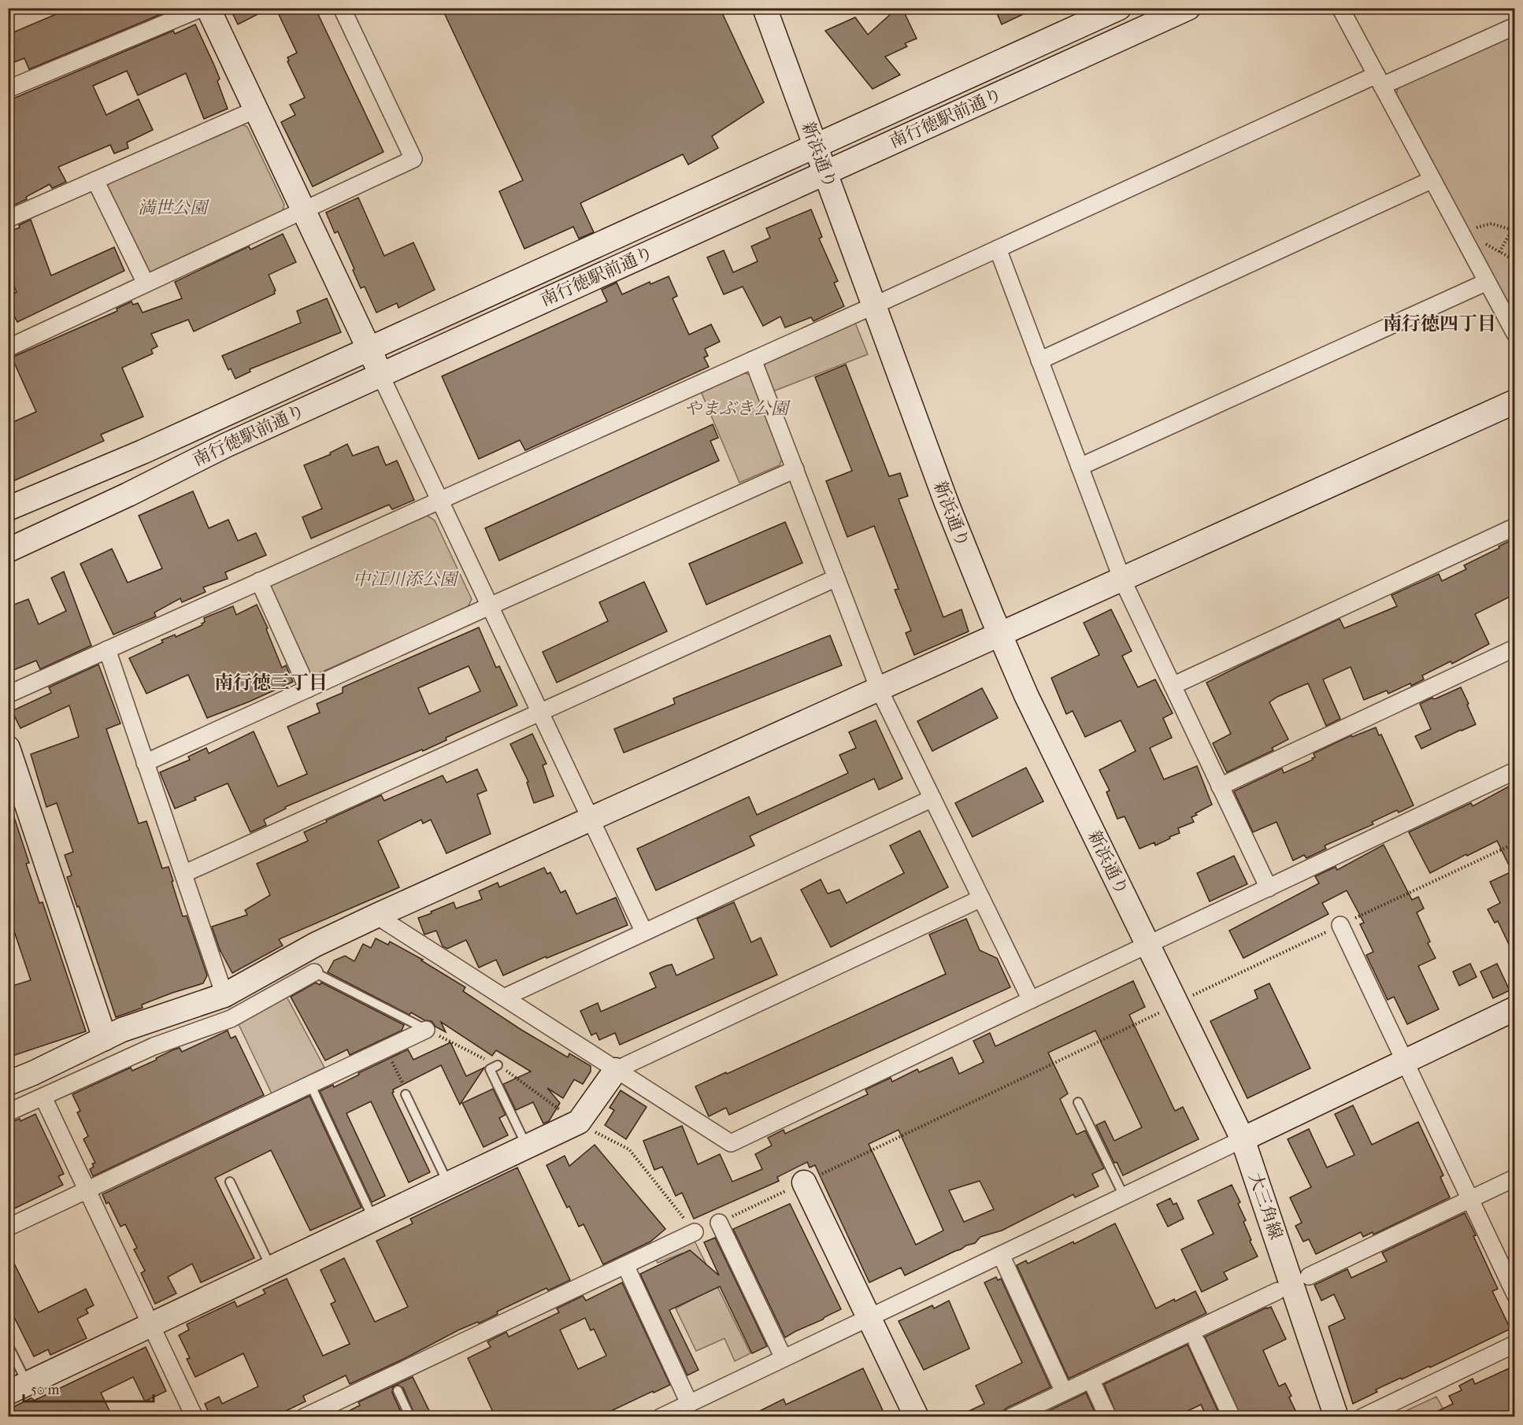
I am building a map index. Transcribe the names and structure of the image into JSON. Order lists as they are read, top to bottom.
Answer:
{
  "streets": {
    "street": ["南行徳駅前通り", "新浜通り", "大三角線"]
  },
  "crossings": [
    ["南行徳駅前通り", "新浜通り"],
    ["新浜通り", "大三角線"]
  ],
  "districts": ["南行徳四丁目", "南行徳三丁目"],
  "parks": ["満世公園", "やまぶき公園", "中江川添公園"],
  "scale_bar": "50 m"
}
